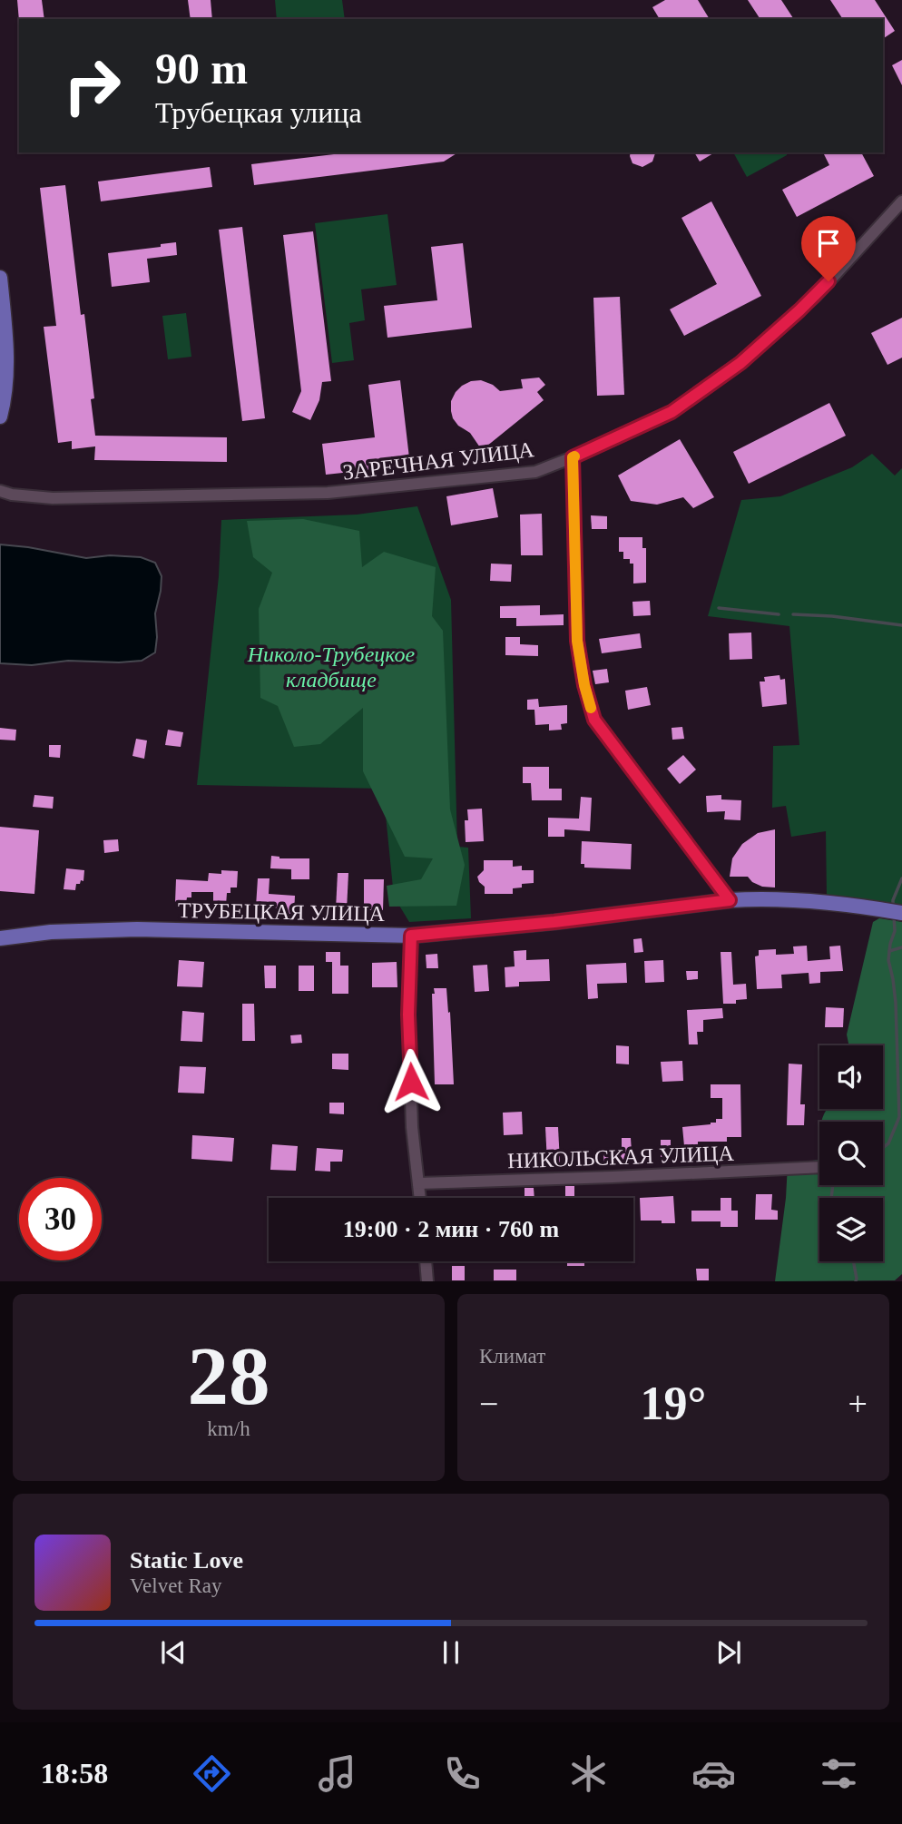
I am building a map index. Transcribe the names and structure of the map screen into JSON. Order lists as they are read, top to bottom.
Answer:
{
  "streets": {
    "main road": ["ТРУБЕЦКАЯ УЛИЦА"],
    "street": ["ЗАРЕЧНАЯ УЛИЦА", "НИКОЛЬСКАЯ УЛИЦА"]
  },
  "parks": ["Николо-Трубецкое кладбище"],
  "page": {
    "turn": ["90 m", "Трубецкая улица"],
    "limit": "30",
    "trip": "19:00 · 2 мин · 760 m",
    "tile": [
      ["28", "km/h"],
      "Климат"
    ],
    "heat": ["−", "19°", "+"],
    "song": ["Static Love", "Velvet Ray"],
    "tabs": "18:58"
  }
}
